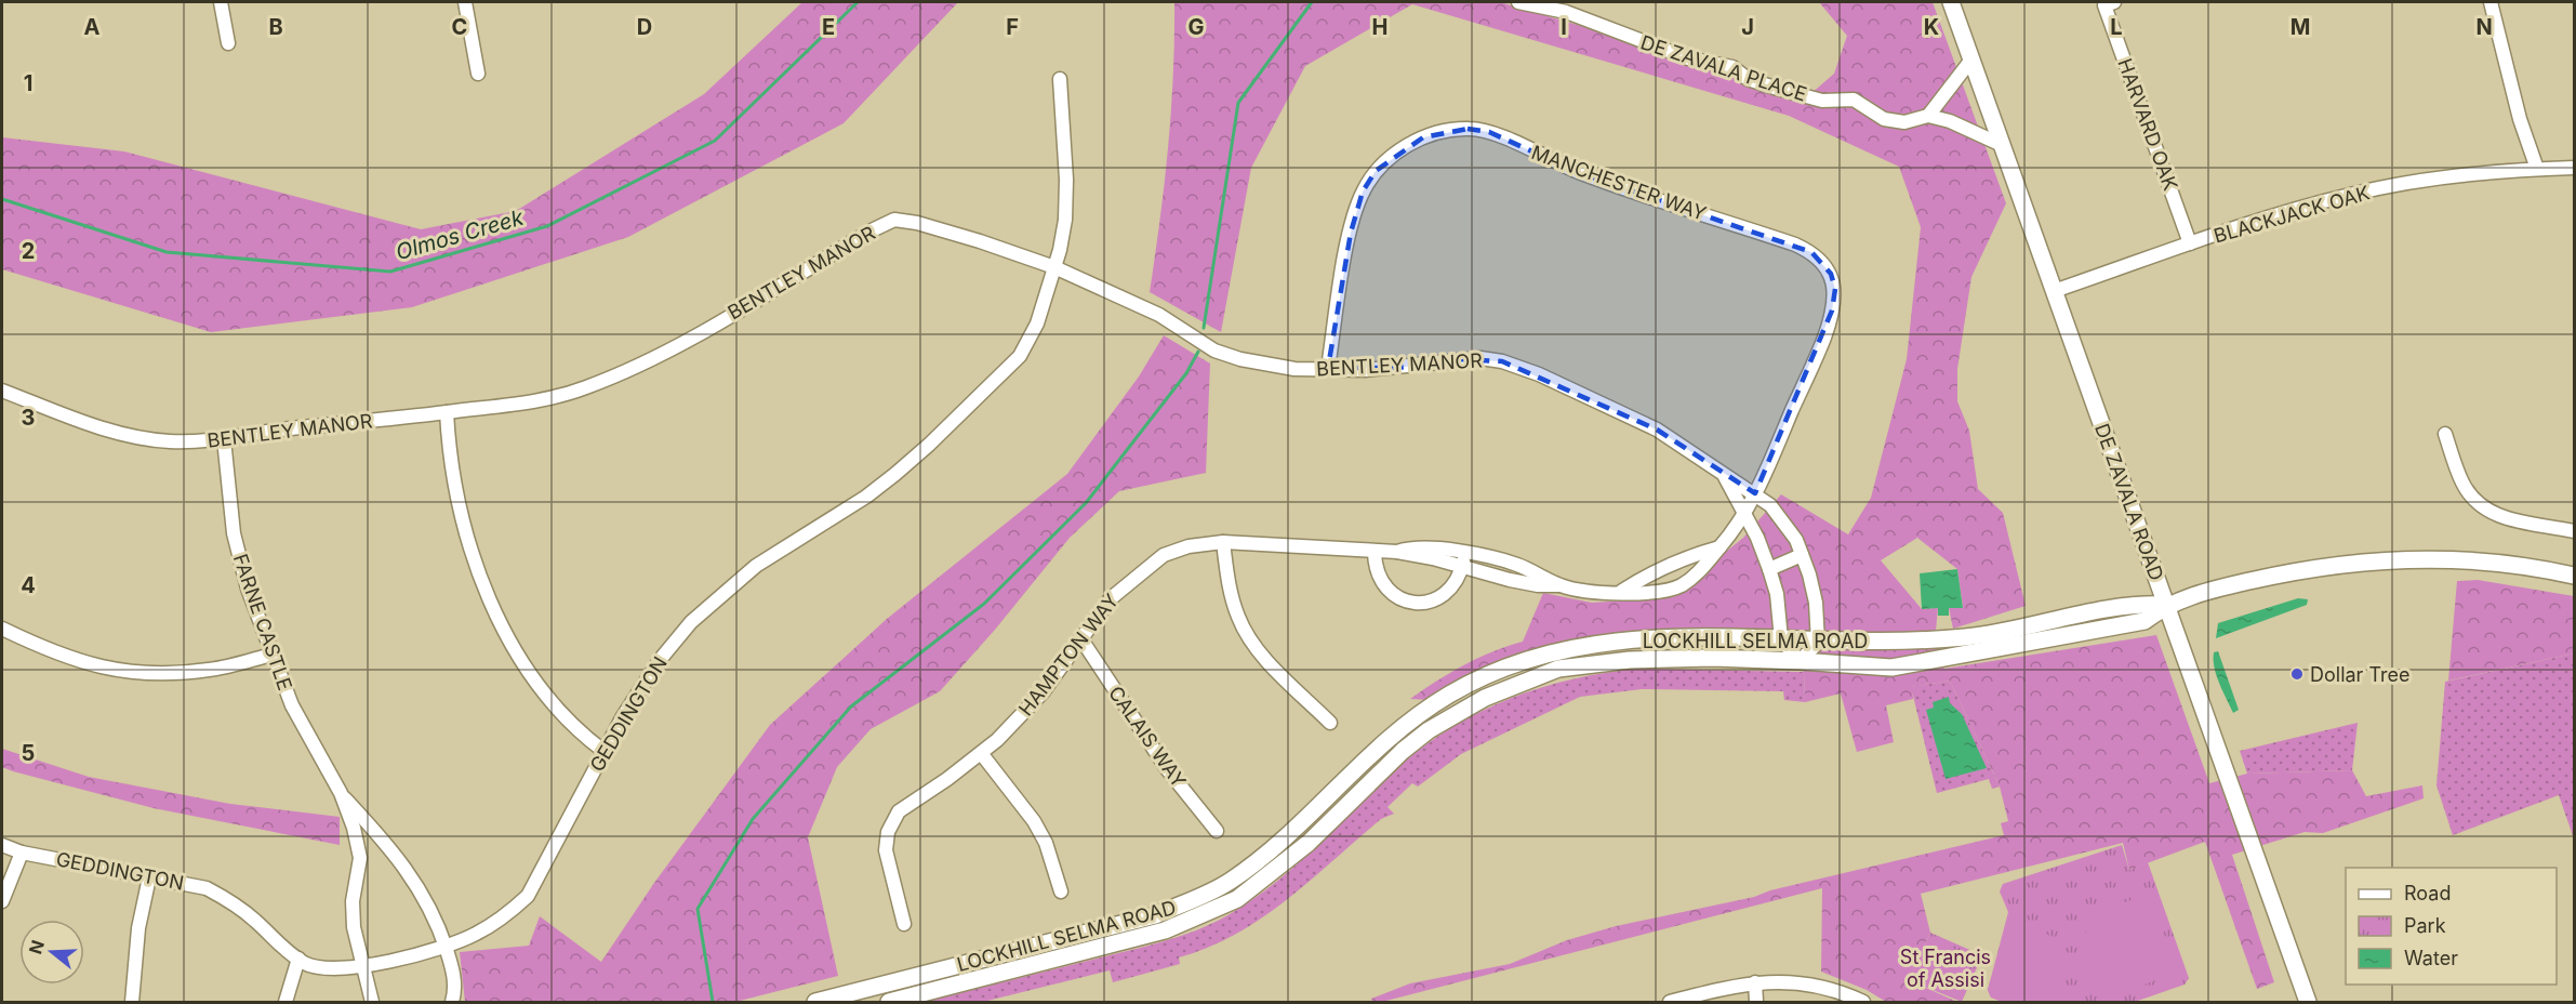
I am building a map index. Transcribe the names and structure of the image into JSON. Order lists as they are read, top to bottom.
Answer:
{
  "streets": {
    "main road": ["DE ZAVALA ROAD", "LOCKHILL SELMA ROAD"],
    "street": [
      "DE ZAVALA PLACE",
      "HARVARD OAK",
      "MANCHESTER WAY",
      "BLACKJACK OAK",
      "BENTLEY MANOR",
      "FARNE CASTLE",
      "HAMPTON WAY",
      "GEDDINGTON",
      "CALAIS WAY"
    ]
  },
  "crossings": [
    ["DE ZAVALA PLACE", "DE ZAVALA ROAD"],
    ["HARVARD OAK", "BLACKJACK OAK"],
    ["MANCHESTER WAY", "BENTLEY MANOR"],
    ["MANCHESTER WAY", "HAMPTON WAY"],
    ["BLACKJACK OAK", "DE ZAVALA ROAD"],
    ["BENTLEY MANOR", "FARNE CASTLE"],
    ["BENTLEY MANOR", "LOCKHILL SELMA ROAD"],
    ["BENTLEY MANOR", "HAMPTON WAY"],
    ["BENTLEY MANOR", "GEDDINGTON"],
    ["DE ZAVALA ROAD", "LOCKHILL SELMA ROAD"],
    ["FARNE CASTLE", "GEDDINGTON"],
    ["HAMPTON WAY", "CALAIS WAY"]
  ],
  "water": ["Olmos Creek"],
  "parks": ["St Francis of Assisi"],
  "places": ["Dollar Tree"],
  "legend": ["Road", "Park", "Water"],
  "north": "left",
  "grid": {
    "columns": [
      "A",
      "B",
      "C",
      "D",
      "E",
      "F",
      "G",
      "H",
      "I",
      "J",
      "K",
      "L",
      "M",
      "N"
    ],
    "rows": [
      "1",
      "2",
      "3",
      "4",
      "5"
    ]
  }
}
